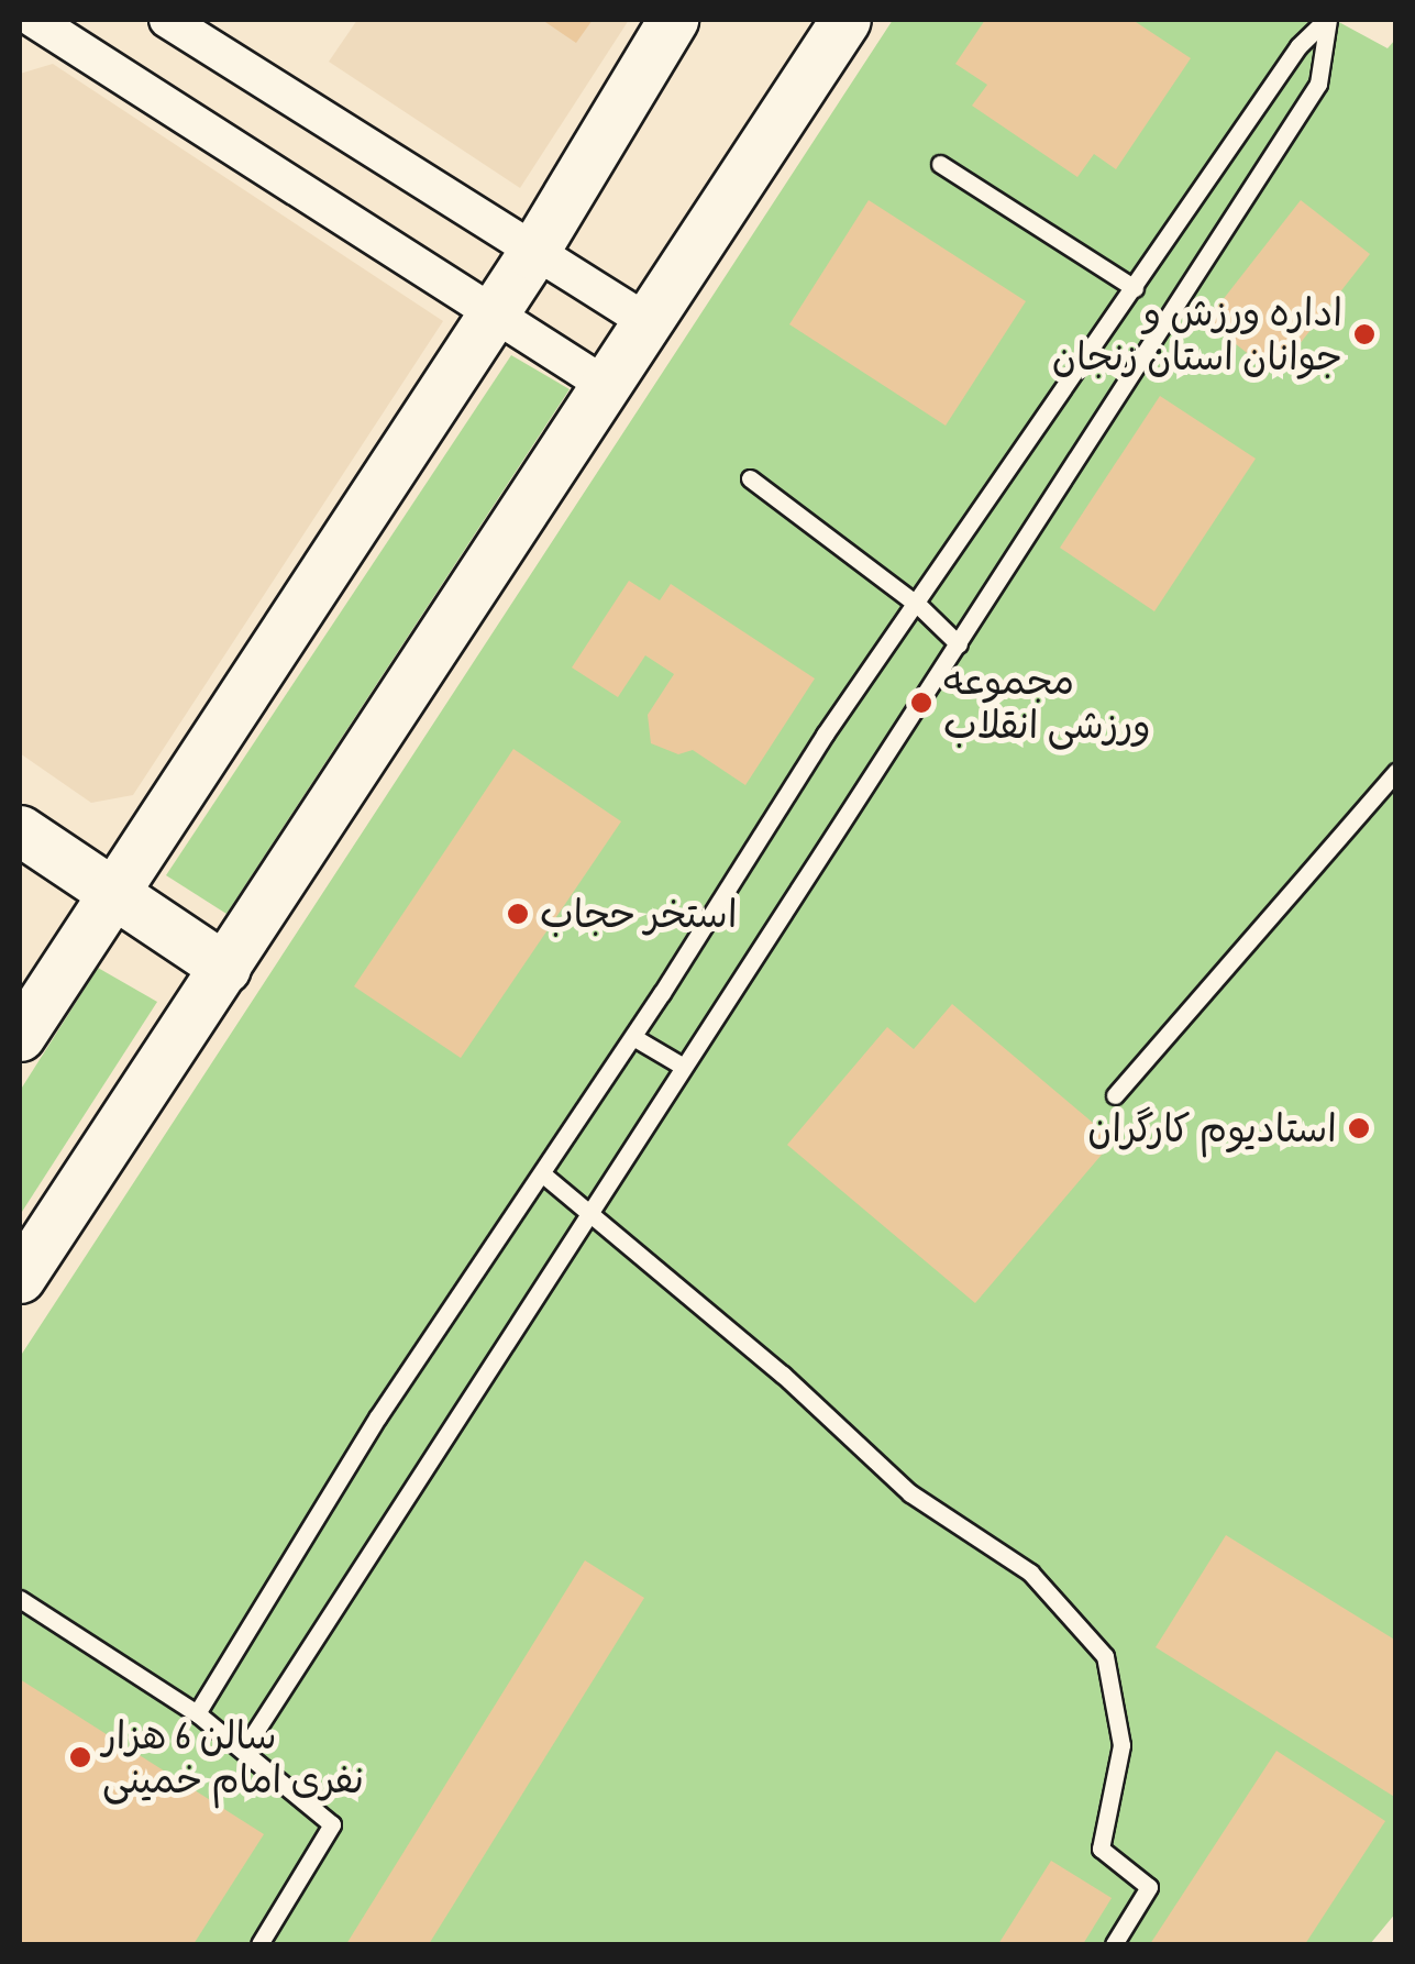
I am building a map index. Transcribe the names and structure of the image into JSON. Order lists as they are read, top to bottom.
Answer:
{
  "places": [
    "اداره ورزش و جوانان استان زنجان",
    "مجموعه ورزشی انقلاب",
    "استخر حجاب",
    "استادیوم کارگران",
    "سالن 6 هزار نفری امام خمینی"
  ]
}
